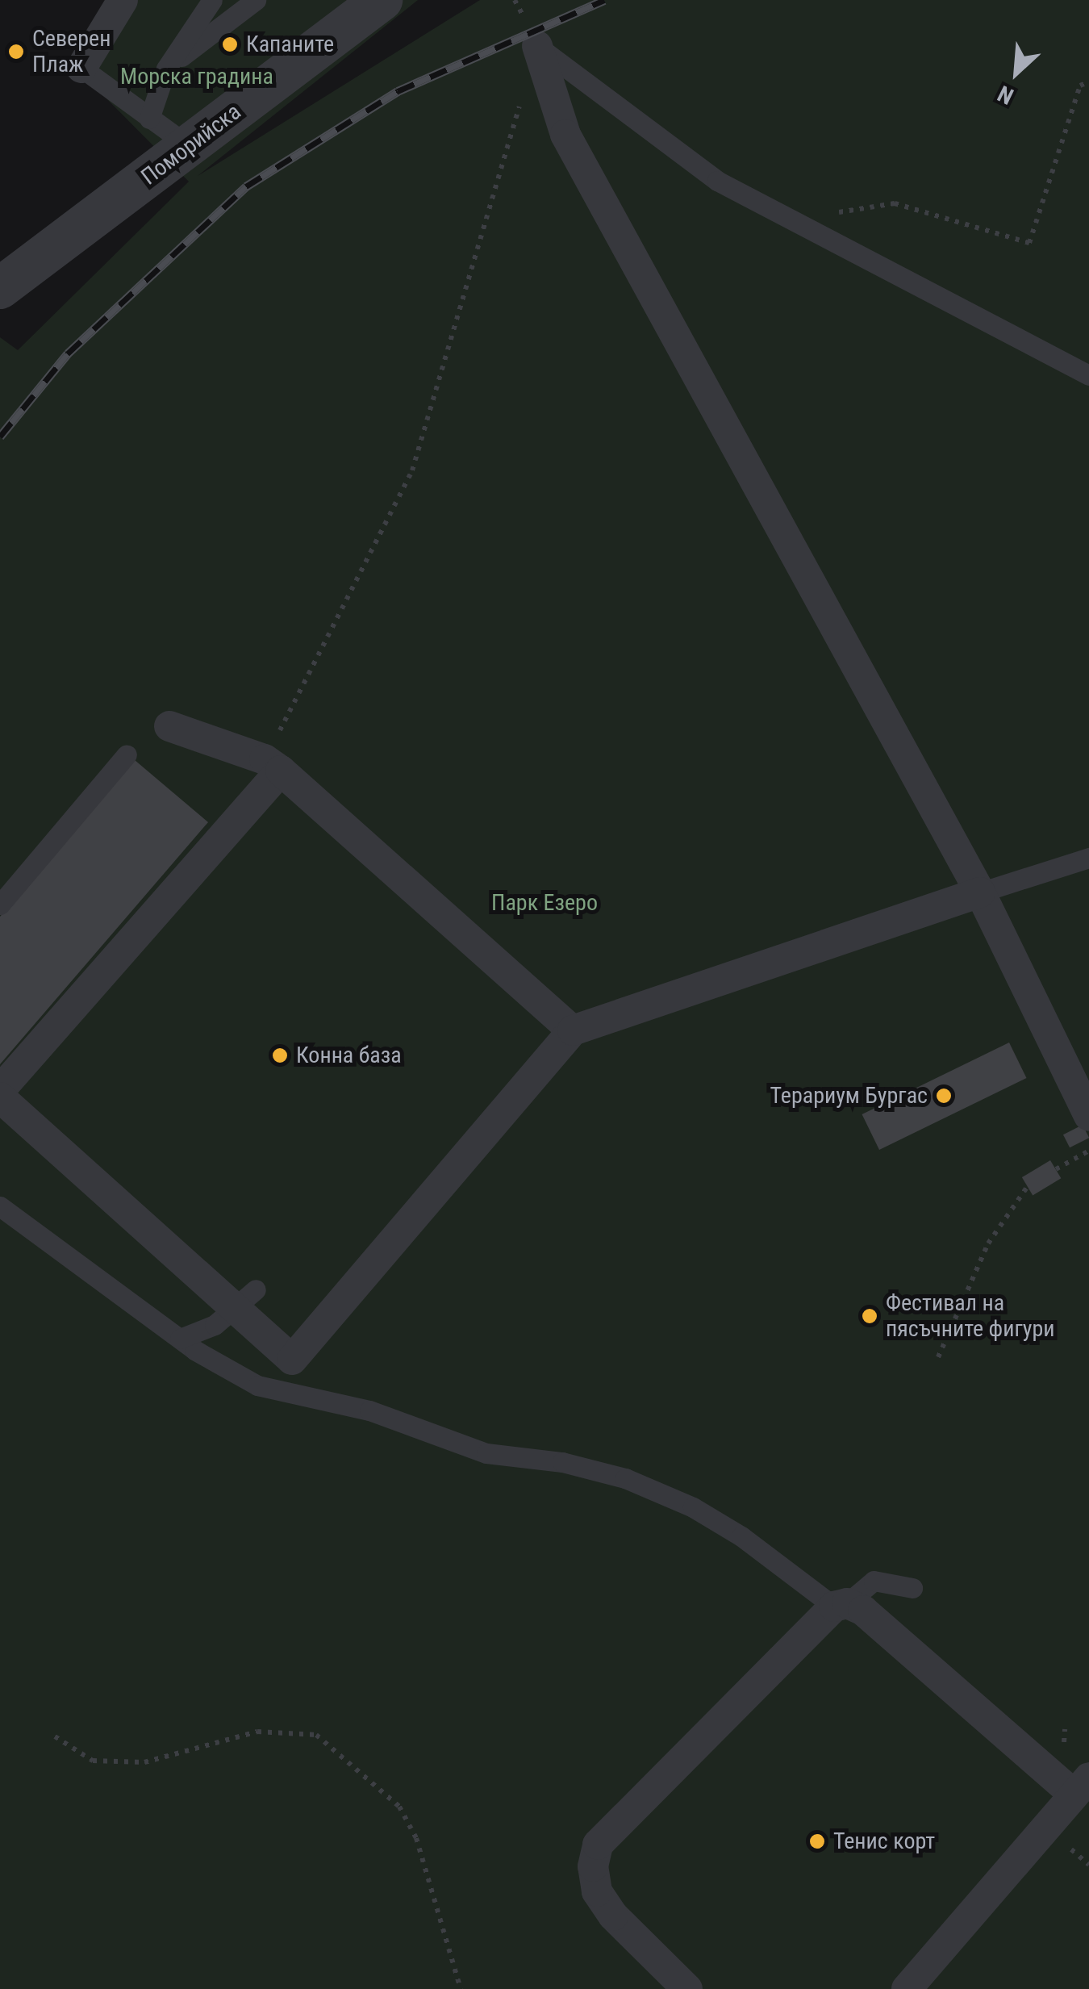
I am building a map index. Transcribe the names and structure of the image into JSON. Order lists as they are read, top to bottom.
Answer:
{
  "streets": {
    "street": ["Поморийска"]
  },
  "parks": ["Морска градина", "Парк Езеро"],
  "places": [
    "Капаните",
    "Северен Плаж",
    "Конна база",
    "Терариум Бургас",
    "Фестивал на пясъчните фигури",
    "Тенис корт"
  ],
  "north": "bottom left"
}
